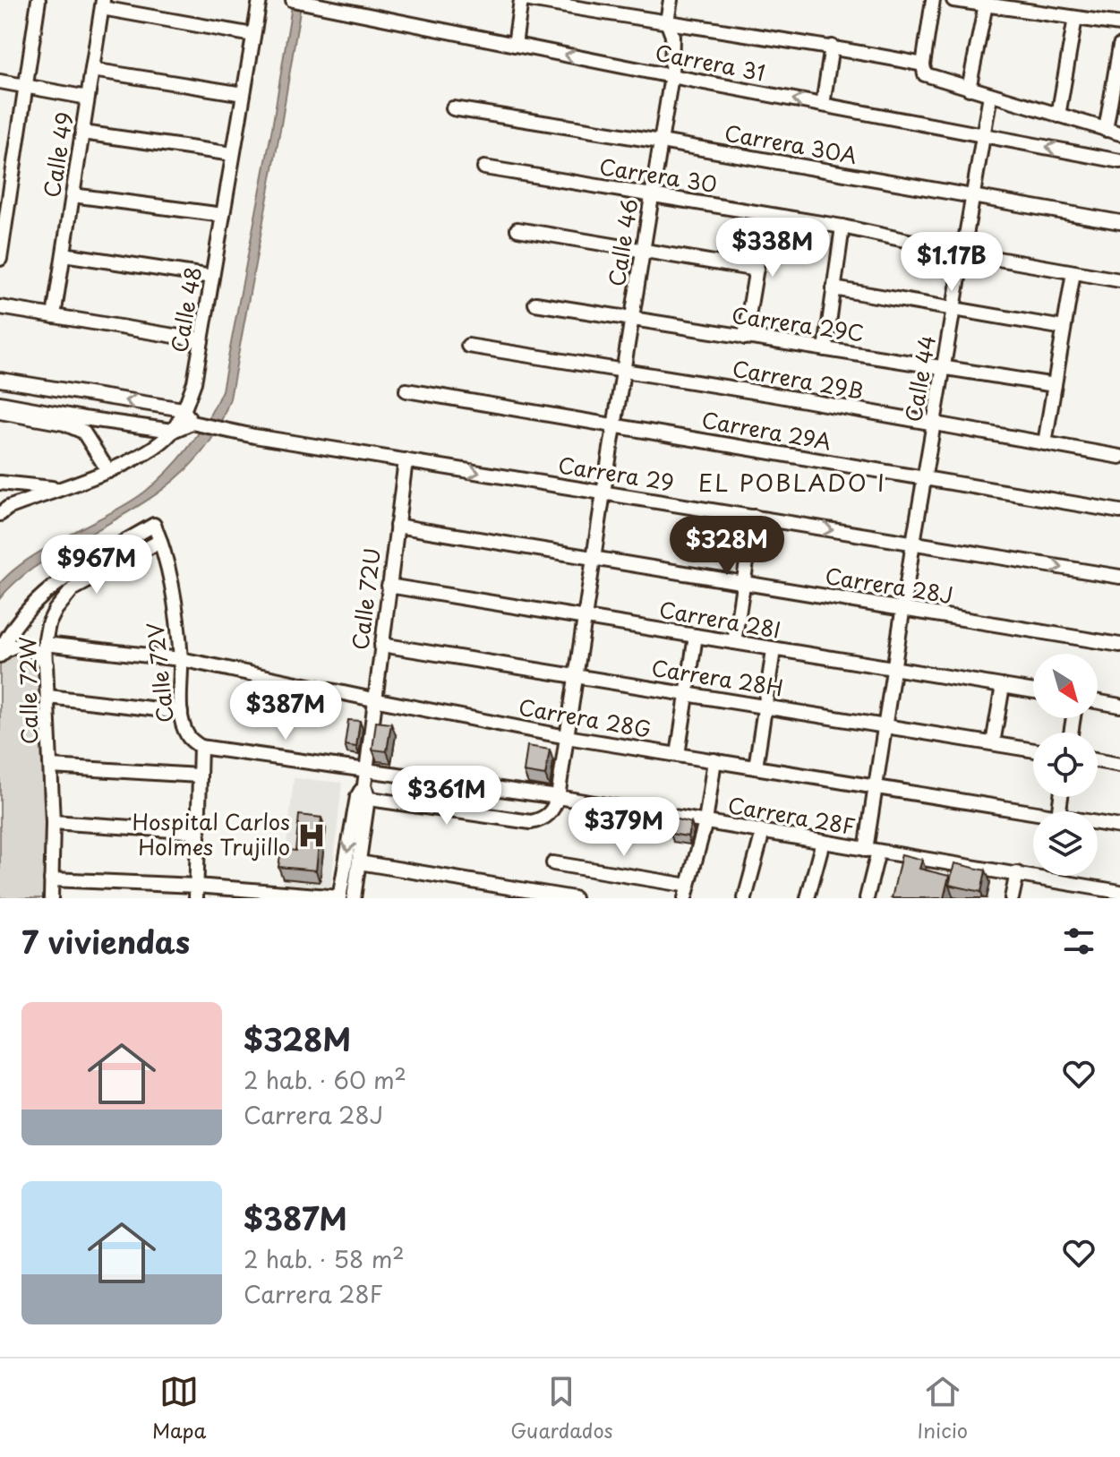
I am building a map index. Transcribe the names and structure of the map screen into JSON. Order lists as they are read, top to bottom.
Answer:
{
  "streets": {
    "street": [
      "Carrera 31",
      "Carrera 30A",
      "Calle 49",
      "Carrera 30",
      "Calle 46",
      "Calle 48",
      "Carrera 29C",
      "Calle 44",
      "Carrera 29B",
      "Carrera 29A",
      "Carrera 29",
      "Carrera 28J",
      "Calle 72U",
      "Carrera 28I",
      "Calle 72V",
      "Carrera 28H",
      "Calle 72W",
      "Carrera 28G",
      "Carrera 28F"
    ]
  },
  "crossings": [
    ["Carrera 31", "Calle 46"],
    ["Carrera 31", "Calle 44"],
    ["Carrera 30A", "Calle 46"],
    ["Carrera 30A", "Calle 44"],
    ["Carrera 30", "Calle 46"],
    ["Carrera 30", "Calle 44"],
    ["Calle 46", "Carrera 29C"],
    ["Calle 46", "Carrera 29B"],
    ["Calle 46", "Carrera 29A"],
    ["Calle 46", "Carrera 29"],
    ["Calle 46", "Carrera 28J"],
    ["Calle 46", "Carrera 28I"],
    ["Calle 46", "Carrera 28H"],
    ["Calle 46", "Carrera 28G"],
    ["Calle 46", "Carrera 28F"],
    ["Carrera 29C", "Calle 44"],
    ["Calle 44", "Carrera 29B"],
    ["Calle 44", "Carrera 29A"],
    ["Calle 44", "Carrera 29"],
    ["Calle 44", "Carrera 28J"],
    ["Calle 44", "Carrera 28I"],
    ["Calle 44", "Carrera 28H"],
    ["Calle 44", "Carrera 28G"],
    ["Calle 44", "Carrera 28F"],
    ["Carrera 29", "Calle 72U"],
    ["Carrera 28J", "Calle 72U"],
    ["Calle 72U", "Carrera 28I"],
    ["Calle 72U", "Carrera 28H"],
    ["Calle 72U", "Carrera 28G"],
    ["Calle 72U", "Carrera 28F"],
    ["Calle 72V", "Calle 72W"],
    ["Calle 72V", "Carrera 28G"],
    ["Calle 72V", "Carrera 28F"],
    ["Calle 72W", "Carrera 28G"]
  ],
  "one_way": ["Carrera 29"],
  "districts": ["EL POBLADO I"],
  "places": {
    "hospital": ["Hospital Carlos Holmes Trujillo"]
  },
  "north": "bottom right",
  "page": {
    "price": [
      "$338M",
      "$1.17B",
      "$328M",
      "$967M",
      "$387M",
      "$361M",
      "$379M"
    ],
    "heading": "7 viviendas",
    "list": [
      {
        "name": "$328M",
        "note": "2 hab. · 60 m² · Carrera 28J"
      },
      {
        "name": "$387M",
        "note": "2 hab. · 58 m² · Carrera 28F"
      }
    ],
    "tabs": ["Mapa", "Guardados", "Inicio"]
  }
}
